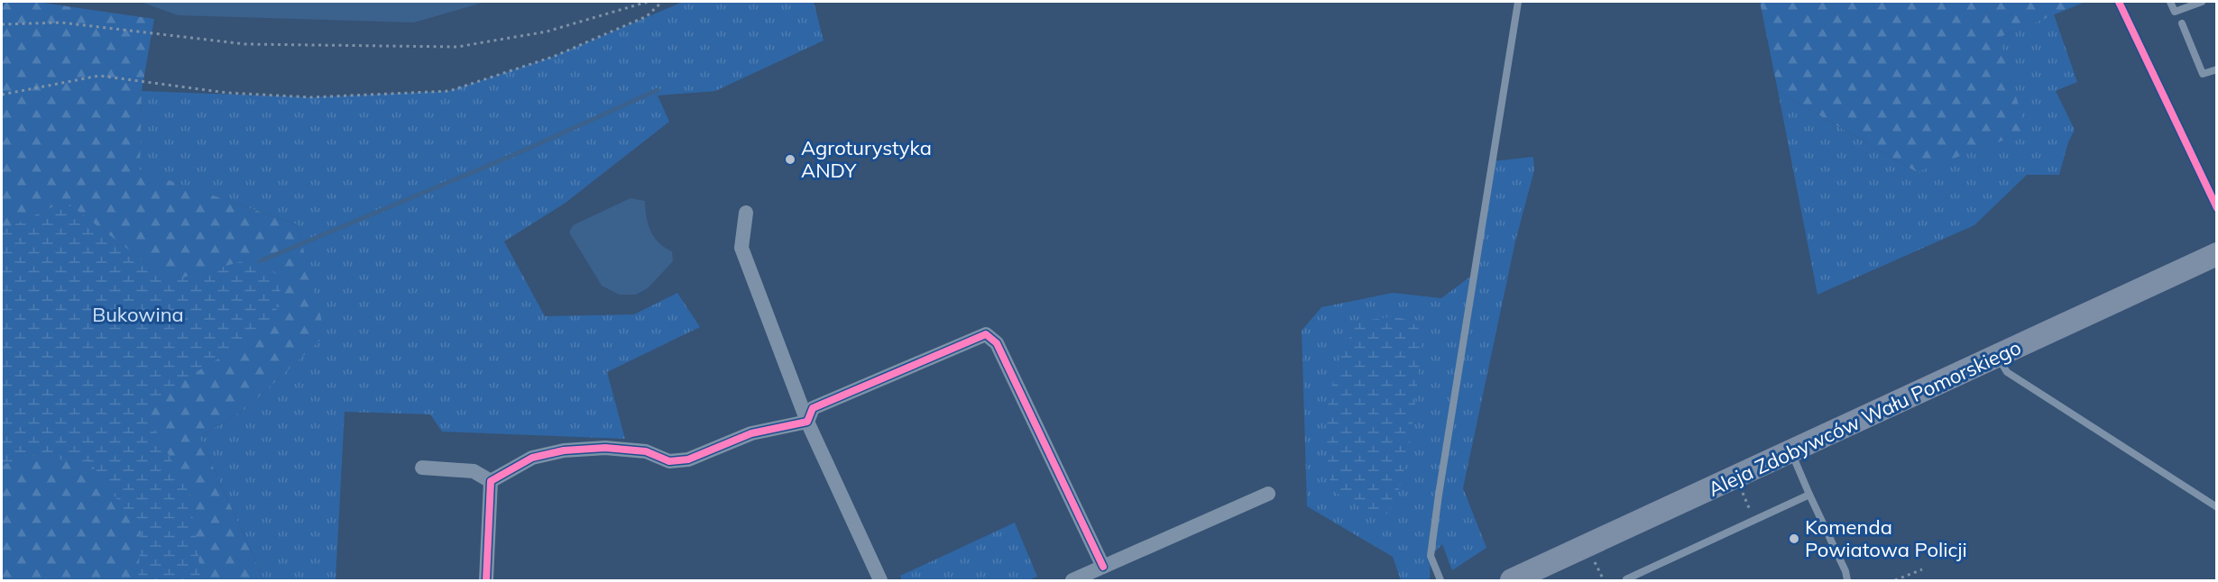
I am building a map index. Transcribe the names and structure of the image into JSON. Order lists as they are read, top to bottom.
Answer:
{
  "streets": {
    "main road": ["Aleja Zdobywców Wału Pomorskiego"]
  },
  "parks": ["Bukowina"],
  "places": ["Agroturystyka ANDY", "Komenda Powiatowa Policji"]
}
